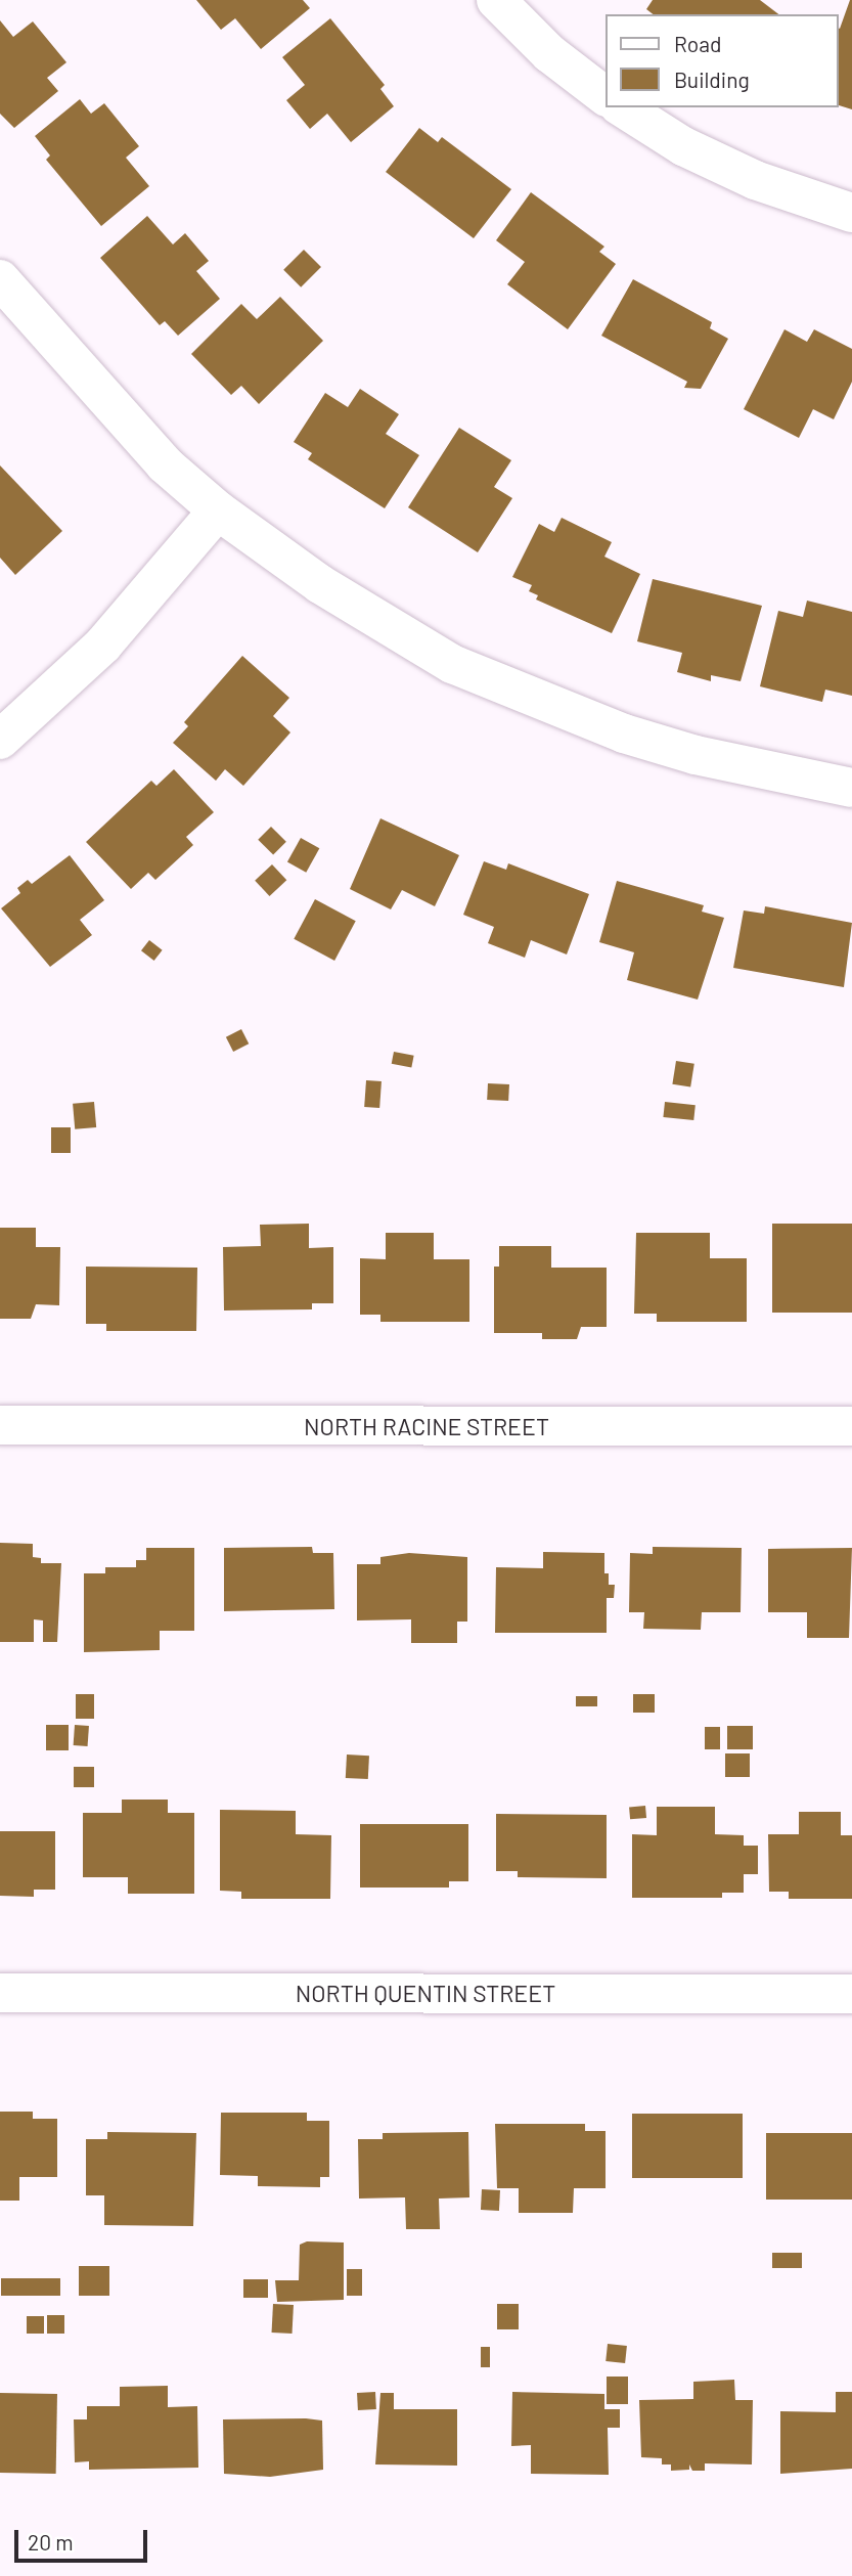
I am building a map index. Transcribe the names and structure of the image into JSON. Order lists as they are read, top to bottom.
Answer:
{
  "streets": {
    "street": ["NORTH RACINE STREET", "NORTH QUENTIN STREET"]
  },
  "legend": ["Road", "Building"],
  "scale_bar": "20 m"
}
